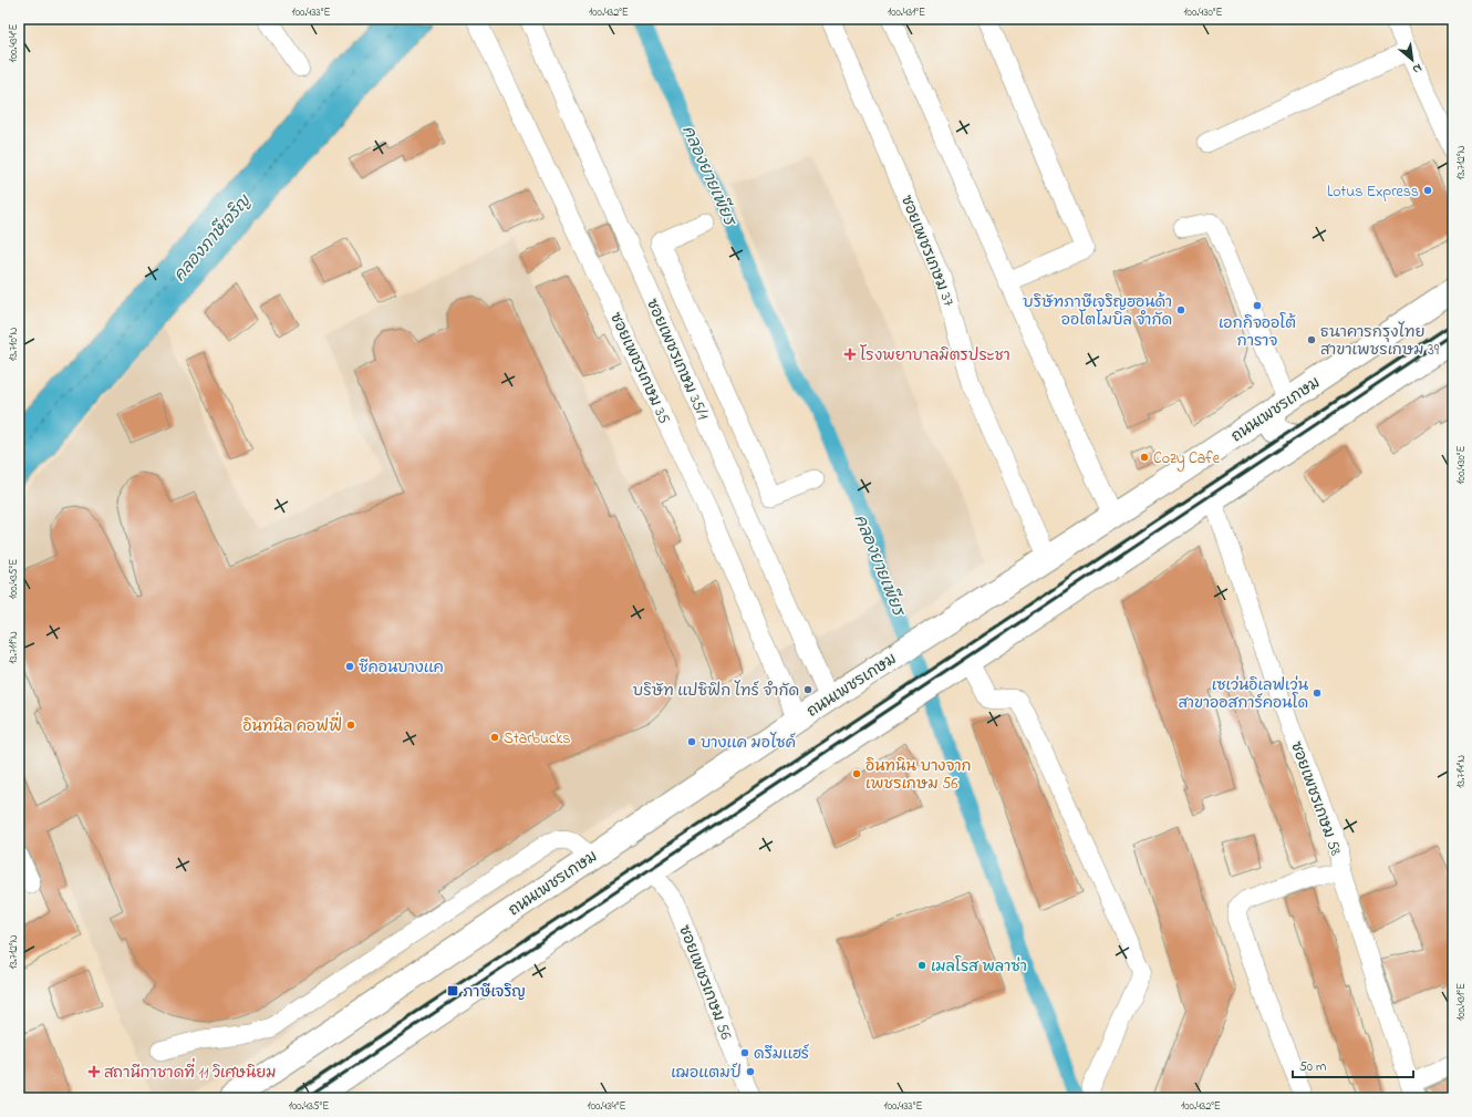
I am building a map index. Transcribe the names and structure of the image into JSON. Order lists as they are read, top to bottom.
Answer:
{
  "streets": {
    "main road": ["ถนนเพชรเกษม"],
    "street": [
      "ซอยเพชรเกษม 37",
      "ซอยเพชรเกษม 35/1",
      "ซอยเพชรเกษม 35",
      "ซอยเพชรเกษม 58",
      "ซอยเพชรเกษม 56"
    ]
  },
  "crossings": [
    ["ซอยเพชรเกษม 37", "ถนนเพชรเกษม"],
    ["ซอยเพชรเกษม 35/1", "ถนนเพชรเกษม"],
    ["ซอยเพชรเกษม 35", "ถนนเพชรเกษม"]
  ],
  "water": ["คลองยายเพียร", "คลองภาษีเจริญ"],
  "places": {
    "other": [
      "Lotus Express",
      "เอกกิจออโต้ การาจ",
      "บริษัทภาษีเจริญฮอนด้า ออโตโมบิล จำกัด",
      "ธนาคารกรุงไทย สาขาเพชรเกษม 39",
      "Cozy Cafe",
      "ซีคอนบางแค",
      "บริษัท แปซิฟิก ไทร์ จำกัด",
      "เซเว่นอิเลฟเว่น สาขาออสการ์คอนโด",
      "อินทนิล คอฟฟี่",
      "Starbucks",
      "บางแค มอไซค์",
      "อินทนิน บางจาก เพชรเกษม 56",
      "เมลโรส พลาซ่า",
      "ดรีมแฮร์",
      "เฌอแตมป์"
    ],
    "health": ["โรงพยาบาลมิตรประชา", "สถานีกาชาดที่ 11 วิเศษนิยม"],
    "transit": ["ภาษีเจริญ"]
  },
  "scale_bar": "50 m",
  "north": "bottom right",
  "coordinates": [
    "100.433°E",
    "100.432°E",
    "100.431°E",
    "100.430°E",
    "100.434°E",
    "13.712°N",
    "13.710°N",
    "100.435°E",
    "13.711°N",
    "13.714°N"
  ]
}
